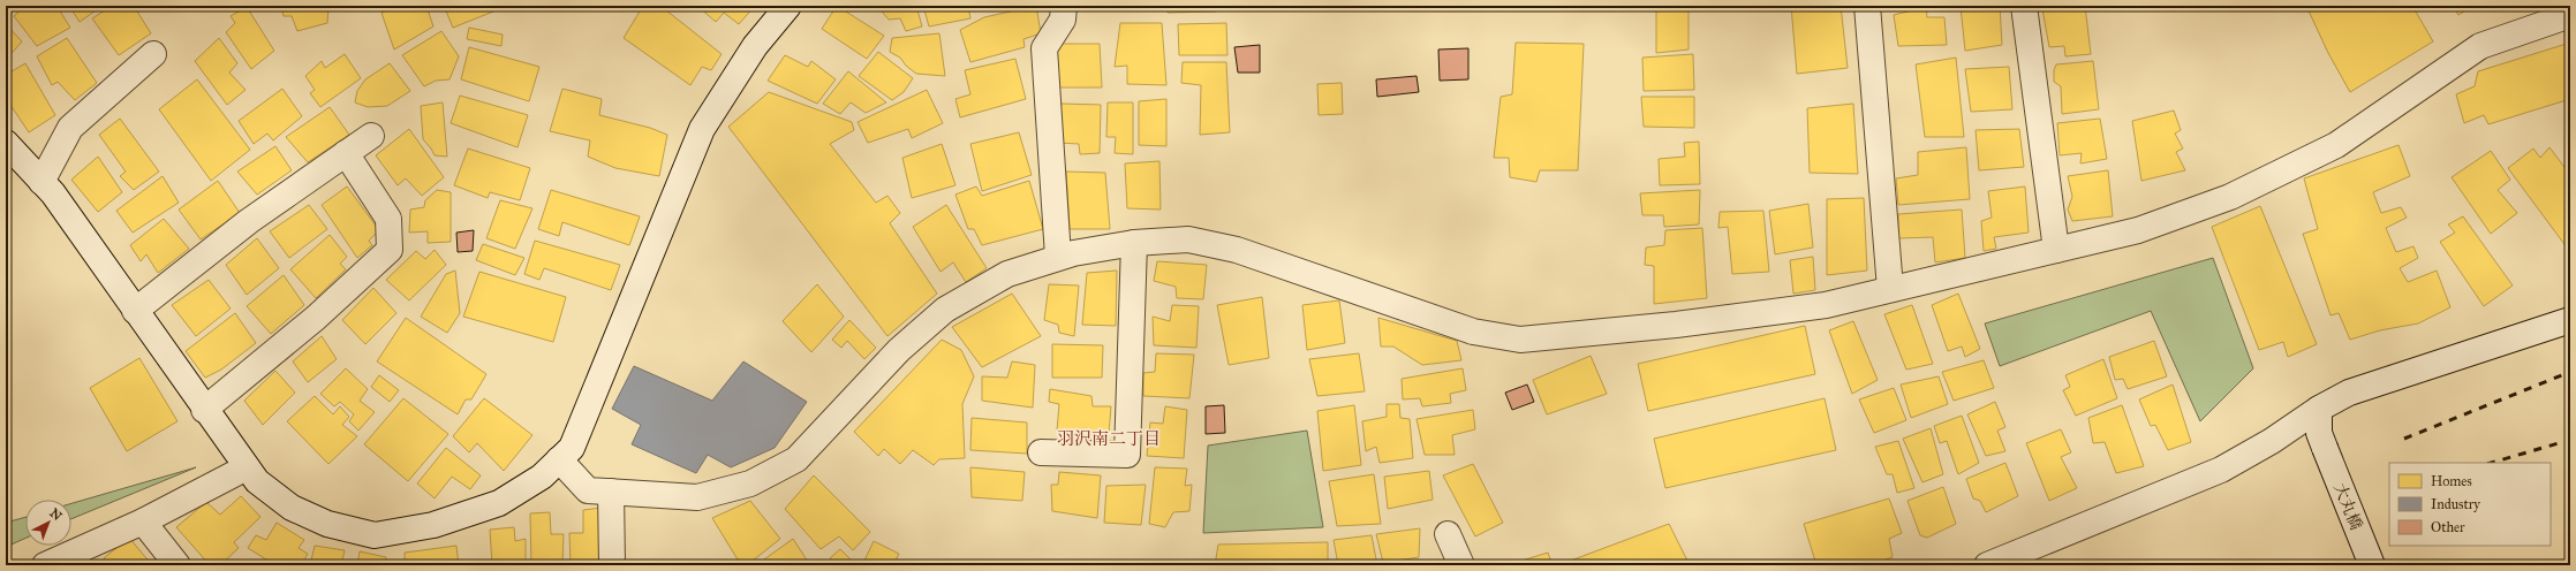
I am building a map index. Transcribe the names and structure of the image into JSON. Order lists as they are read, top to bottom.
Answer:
{
  "streets": {
    "street": ["大丸橋"]
  },
  "districts": ["羽沢南二丁目"],
  "legend": ["Homes", "Industry", "Other"],
  "north": "top right"
}
